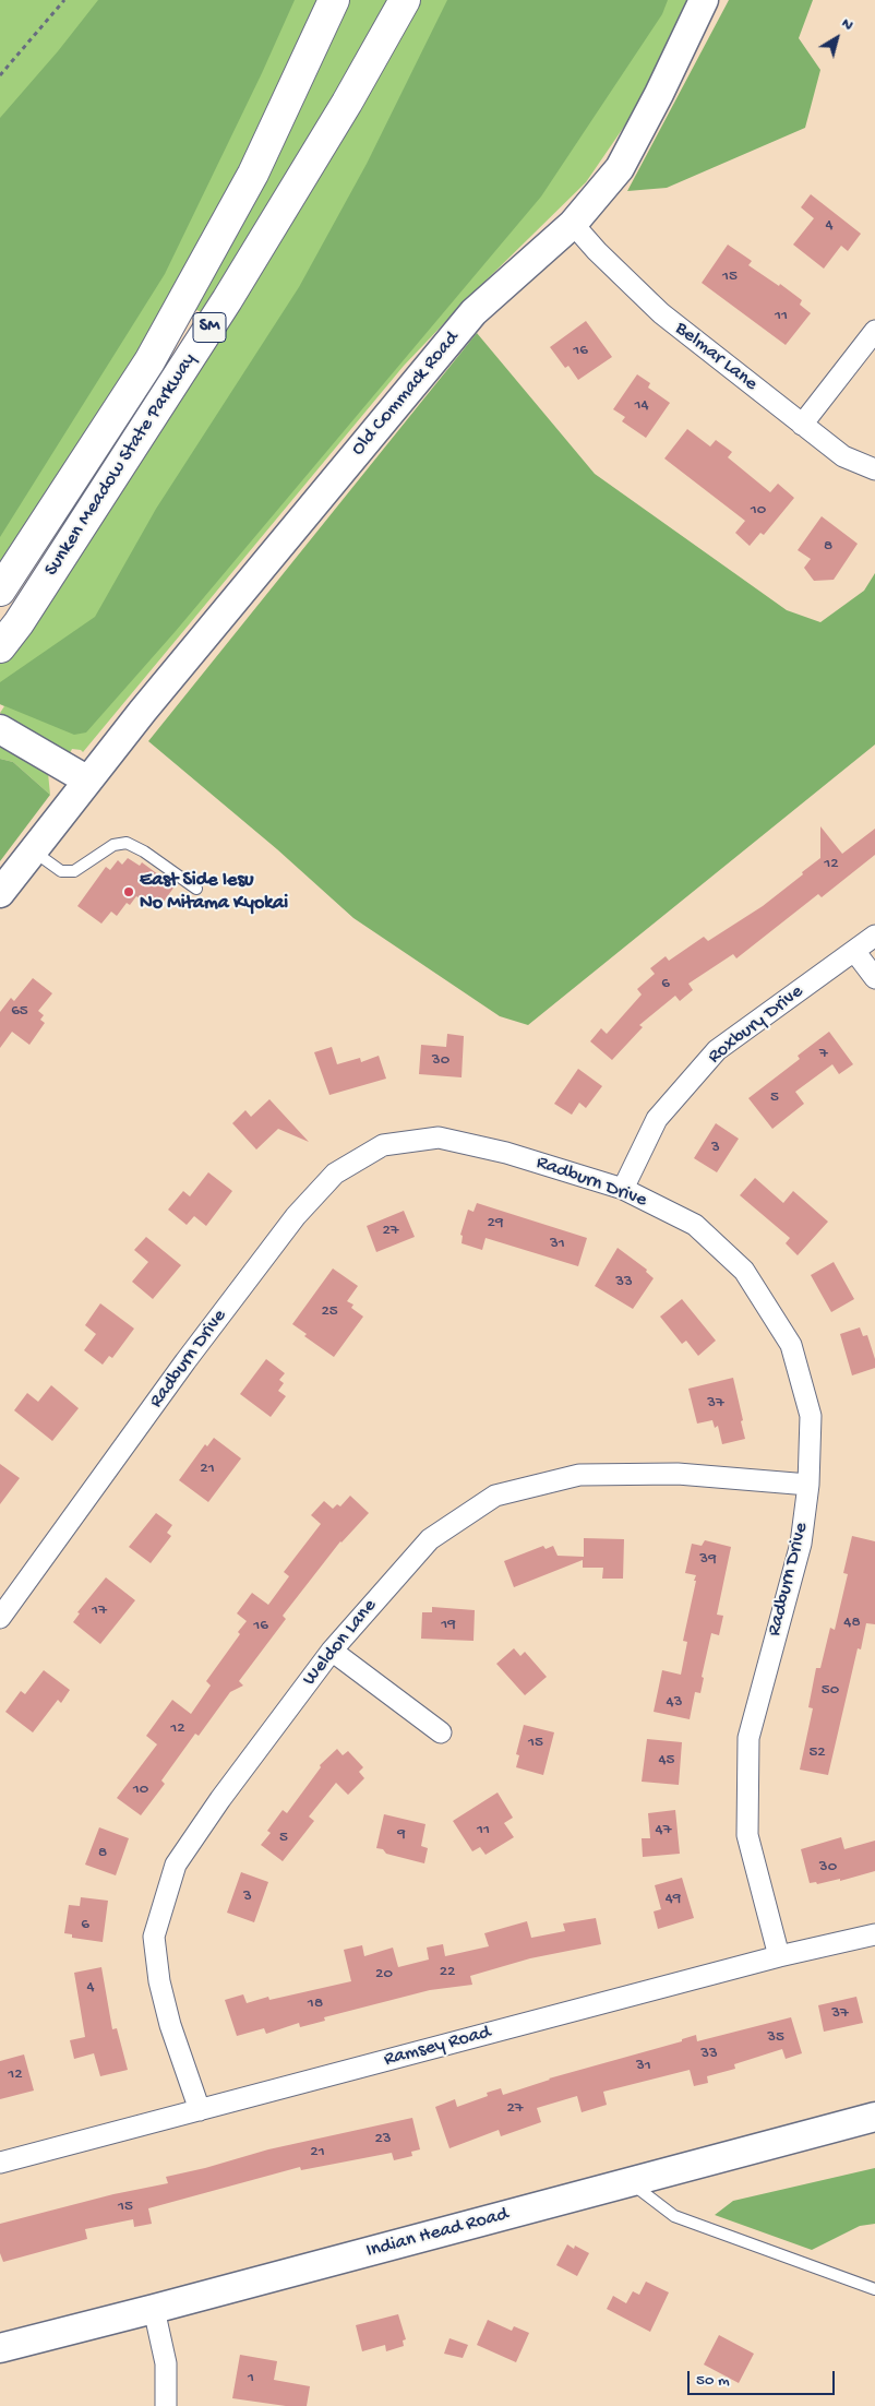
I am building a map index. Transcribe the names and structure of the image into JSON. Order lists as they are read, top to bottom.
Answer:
{
  "streets": {
    "highway": ["SM", "Sunken Meadow State Parkway"],
    "street": [
      "Belmar Lane",
      "Old Commack Road",
      "Roxbury Drive",
      "Radburn Drive",
      "Weldon Lane",
      "Ramsey Road",
      "Indian Head Road"
    ]
  },
  "crossings": [
    ["Belmar Lane", "Old Commack Road"],
    ["Roxbury Drive", "Radburn Drive"],
    ["Radburn Drive", "Weldon Lane"],
    ["Radburn Drive", "Ramsey Road"],
    ["Weldon Lane", "Ramsey Road"]
  ],
  "places": ["East Side Iesu No Mitama Kyokai"],
  "house_numbers": [
    "4",
    "15",
    "11",
    "16",
    "14",
    "10",
    "8",
    "12",
    "6",
    "65",
    "7",
    "30",
    "5",
    "3",
    "29",
    "27",
    "31",
    "33",
    "25",
    "37",
    "21",
    "39",
    "17",
    "48",
    "19",
    "16",
    "50",
    "43",
    "12",
    "15",
    "52",
    "45",
    "10",
    "11",
    "47",
    "9",
    "5",
    "8",
    "30",
    "3",
    "49",
    "6",
    "22",
    "20",
    "4",
    "18",
    "37",
    "35",
    "33",
    "31",
    "12",
    "27",
    "23",
    "21",
    "15",
    "1"
  ],
  "scale_bar": "50 m",
  "north": "top right"
}
